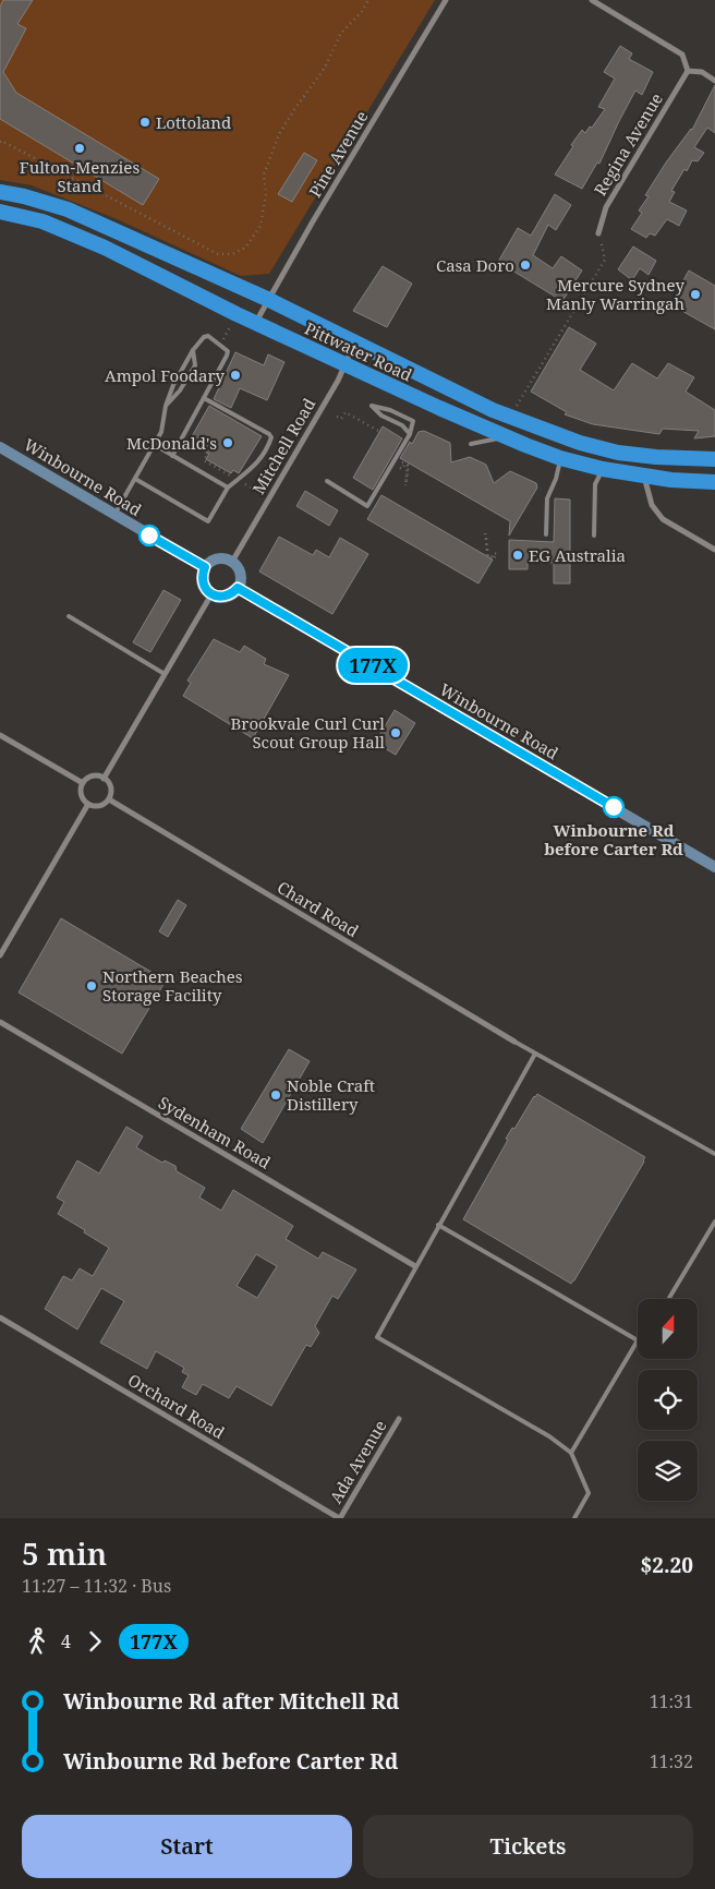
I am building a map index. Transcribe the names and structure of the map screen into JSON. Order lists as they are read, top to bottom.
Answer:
{
  "streets": {
    "highway": ["Pittwater Road"],
    "main road": ["Winbourne Road"],
    "street": [
      "Regina Avenue",
      "Pine Avenue",
      "Mitchell Road",
      "Chard Road",
      "Sydenham Road",
      "Orchard Road",
      "Ada Avenue"
    ]
  },
  "crossings": [
    ["Pine Avenue", "Pittwater Road"],
    ["Pittwater Road", "Mitchell Road"],
    ["Mitchell Road", "Winbourne Road"],
    ["Orchard Road", "Ada Avenue"]
  ],
  "places": [
    "Lottoland",
    "Fulton-Menzies Stand",
    "Casa Doro",
    "Mercure Sydney Manly Warringah",
    "Ampol Foodary",
    "McDonald's",
    "EG Australia",
    "Brookvale Curl Curl Scout Group Hall",
    "Winbourne Rd before Carter Rd",
    "Northern Beaches Storage Facility",
    "Noble Craft Distillery"
  ],
  "lines": ["bus line 177X"],
  "north": "top",
  "page": {
    "on_map": "177X",
    "heading": ["5 min", "11:27 – 11:32 · Bus", "$2.20"],
    "legs": ["4", "177X"],
    "list": [
      {
        "name": "Winbourne Rd after Mitchell Rd",
        "value": "11:31"
      },
      {
        "name": "Winbourne Rd before Carter Rd",
        "value": "11:32"
      }
    ],
    "buttons": ["Start", "Tickets"]
  }
}
